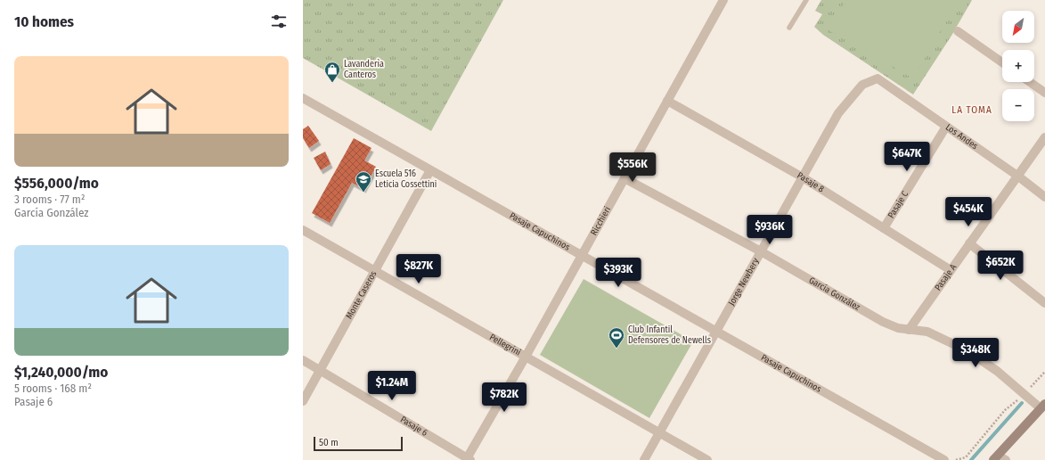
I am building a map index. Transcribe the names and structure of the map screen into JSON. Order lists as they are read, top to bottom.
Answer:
{
  "streets": {
    "street": [
      "Los Andes",
      "Pasaje 8",
      "Pasaje C",
      "Ricchieri",
      "Pasaje Capuchinos",
      "Pasaje A",
      "Jorge Newbery",
      "García González",
      "Monte Caseros",
      "Pellegrini",
      "Pasaje 6"
    ]
  },
  "crossings": [
    ["Los Andes", "Pasaje C"],
    ["Los Andes", "Pasaje A"],
    ["Los Andes", "Jorge Newbery"],
    ["Pasaje 8", "Pasaje C"],
    ["Pasaje 8", "Ricchieri"],
    ["Pasaje 8", "Pasaje A"],
    ["Pasaje 8", "Jorge Newbery"],
    ["Ricchieri", "Pasaje Capuchinos"],
    ["Ricchieri", "García González"],
    ["Ricchieri", "Pellegrini"],
    ["Ricchieri", "Pasaje 6"],
    ["Pasaje Capuchinos", "Jorge Newbery"],
    ["Pasaje Capuchinos", "Monte Caseros"],
    ["Pasaje A", "García González"],
    ["Jorge Newbery", "García González"],
    ["Jorge Newbery", "Pellegrini"],
    ["Monte Caseros", "Pellegrini"],
    ["Monte Caseros", "Pasaje 6"]
  ],
  "districts": ["LA TOMA"],
  "places": {
    "shop": ["Lavanderìa Canteros"],
    "school or university": ["Escuela 516 Leticia Cossettini"],
    "sports": ["Club Infantil Defensores de Newells"]
  },
  "scale_bar": "50 m",
  "north": "bottom left",
  "page": {
    "heading": "10 homes",
    "map_buttons": ["+", "−"],
    "list": [
      {
        "name": "$556,000/mo",
        "note": "3 rooms · 77 m² · García González"
      },
      {
        "name": "$1,240,000/mo",
        "note": "5 rooms · 168 m² · Pasaje 6"
      }
    ],
    "price": [
      "$647K",
      "$556K",
      "$454K",
      "$936K",
      "$652K",
      "$827K",
      "$393K",
      "$348K",
      "$1.24M",
      "$782K"
    ],
    "scale": "50 m"
  }
}
